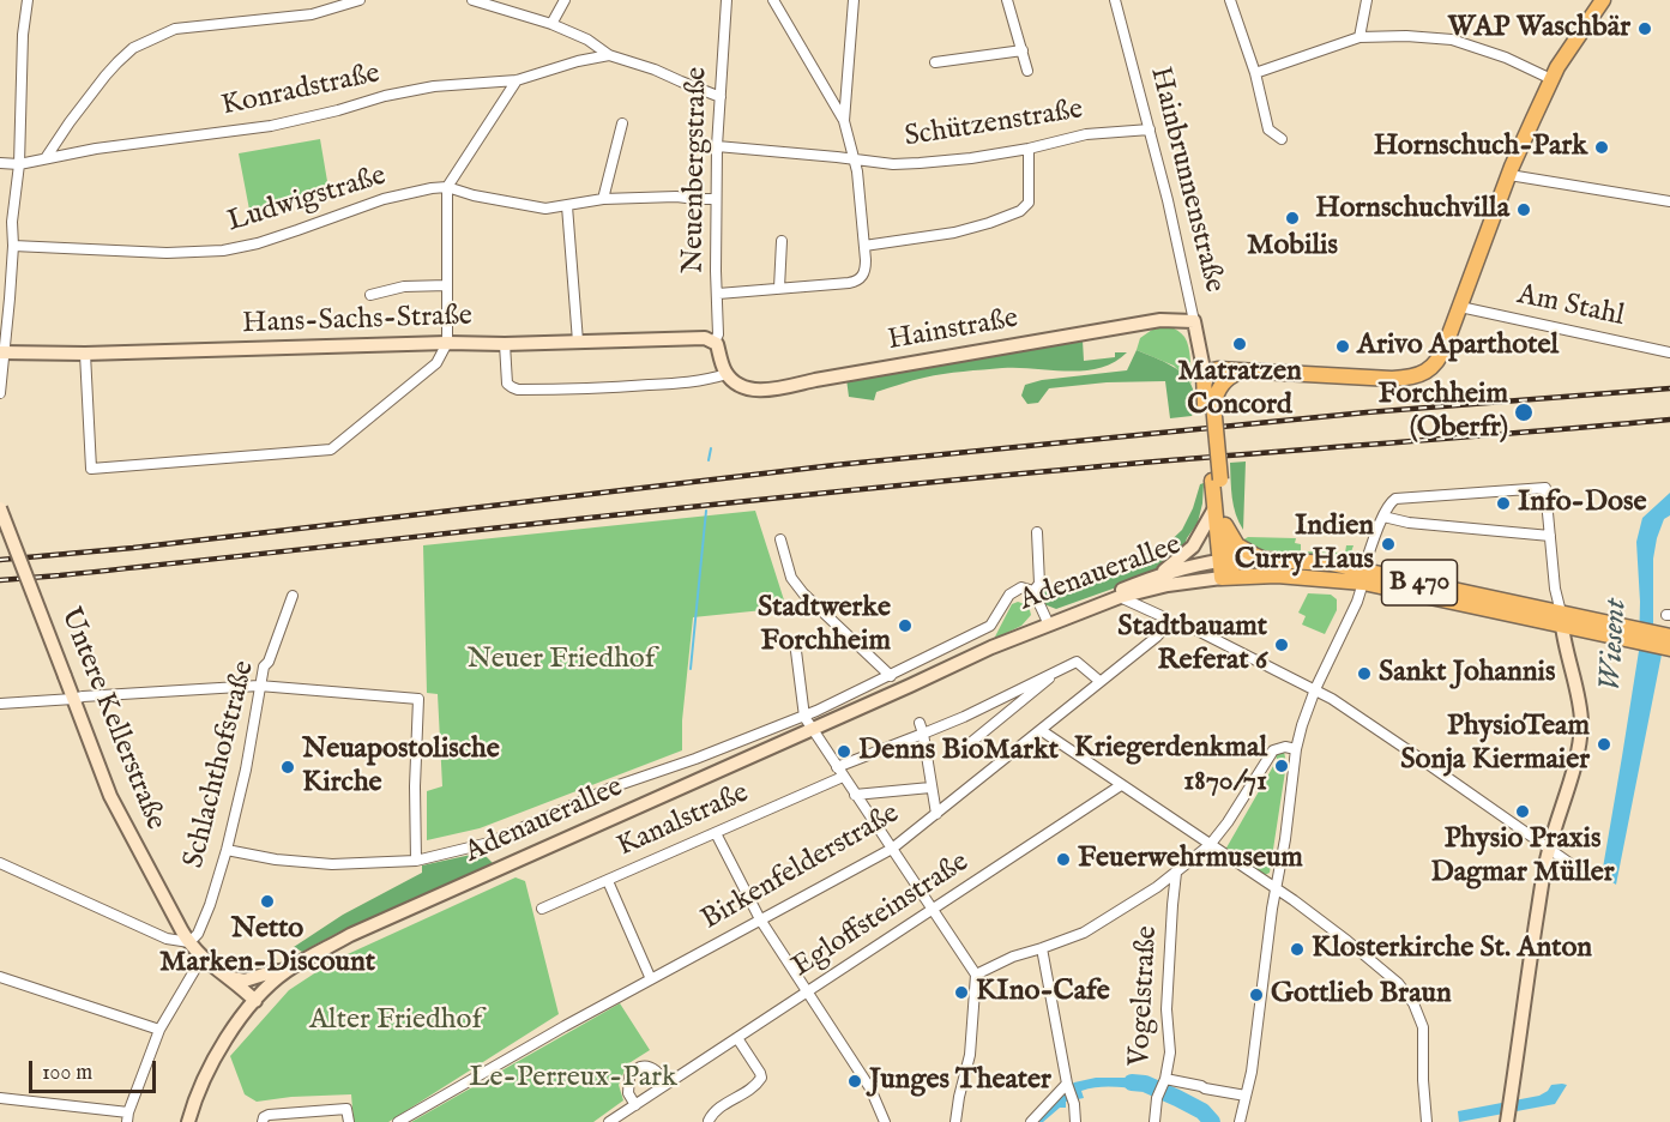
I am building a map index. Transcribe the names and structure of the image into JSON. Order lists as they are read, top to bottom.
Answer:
{
  "streets": {
    "main road": ["B 470"],
    "street": [
      "Konradstraße",
      "Schützenstraße",
      "Neuenbergstraße",
      "Hainbrunnenstraße",
      "Ludwigstraße",
      "Am Stahl",
      "Hans-Sachs-Straße",
      "Hainstraße",
      "Adenauerallee",
      "Untere Kellerstraße",
      "Schlachthofstraße",
      "Kanalstraße",
      "Birkenfelderstraße",
      "Egloffsteinstraße",
      "Vogelstraße"
    ]
  },
  "crossings": [
    ["Schützenstraße", "Neuenbergstraße"],
    ["Schützenstraße", "Hainbrunnenstraße"],
    ["Neuenbergstraße", "Ludwigstraße"],
    ["Neuenbergstraße", "Hans-Sachs-Straße"],
    ["Hainbrunnenstraße", "Hainstraße"],
    ["Hainbrunnenstraße", "B 470"],
    ["Adenauerallee", "B 470"],
    ["Adenauerallee", "Untere Kellerstraße"],
    ["Untere Kellerstraße", "Schlachthofstraße"]
  ],
  "water": ["Wiesent"],
  "parks": ["Neuer Friedhof", "Alter Friedhof", "Le-Perreux-Park"],
  "places": [
    "WAP Waschbär",
    "Hornschuch-Park",
    "Hornschuchvilla",
    "Mobilis",
    "Matratzen Concord",
    "Arivo Aparthotel",
    "Forchheim (Oberfr)",
    "Info-Dose",
    "Indien Curry Haus",
    "Stadtwerke Forchheim",
    "Stadtbauamt Referat 6",
    "Sankt Johannis",
    "PhysioTeam Sonja Kiermaier",
    "Denns BioMarkt",
    "Kriegerdenkmal 1870/71",
    "Neuapostolische Kirche",
    "Physio Praxis Dagmar Müller",
    "Feuerwehrmuseum",
    "Netto Marken-Discount",
    "Klosterkirche St. Anton",
    "KIno-Cafe",
    "Gottlieb Braun",
    "Junges Theater"
  ],
  "scale_bar": "100 m"
}
